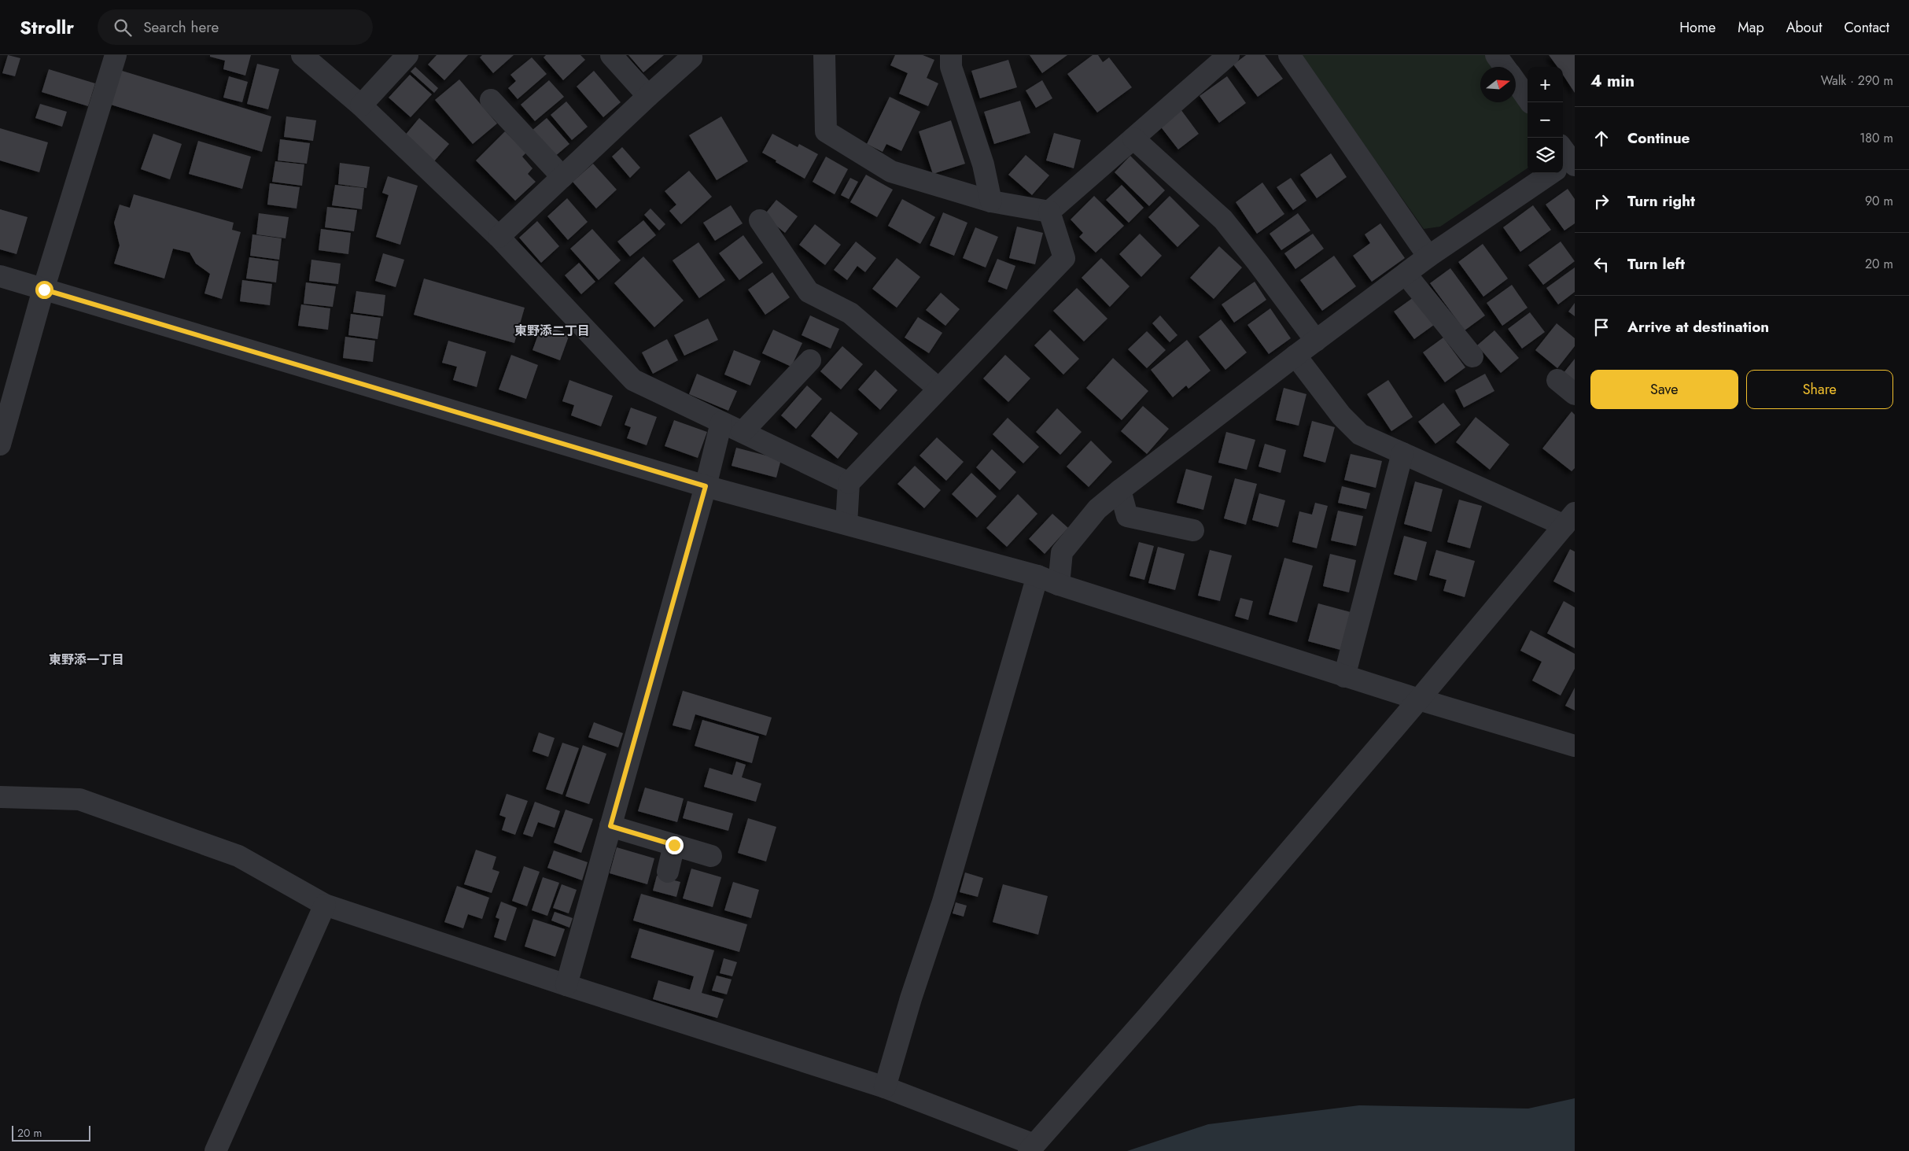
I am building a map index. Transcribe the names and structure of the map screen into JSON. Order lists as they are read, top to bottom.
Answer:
{
  "districts": ["東野添二丁目", "東野添一丁目"],
  "scale_bar": "20 m",
  "north": "right",
  "page": {
    "header": "Strollr",
    "search": "Search here",
    "nav": [
      "Home",
      "Map",
      "About",
      "Contact"
    ],
    "heading": ["4 min", "Walk · 290 m"],
    "map_buttons": ["+", "−"],
    "list": [
      ["Continue", "180 m"],
      ["Turn right", "90 m"],
      ["Turn left", "20 m"],
      "Arrive at destination"
    ],
    "buttons": ["Save", "Share"],
    "scale": "20 m"
  }
}
